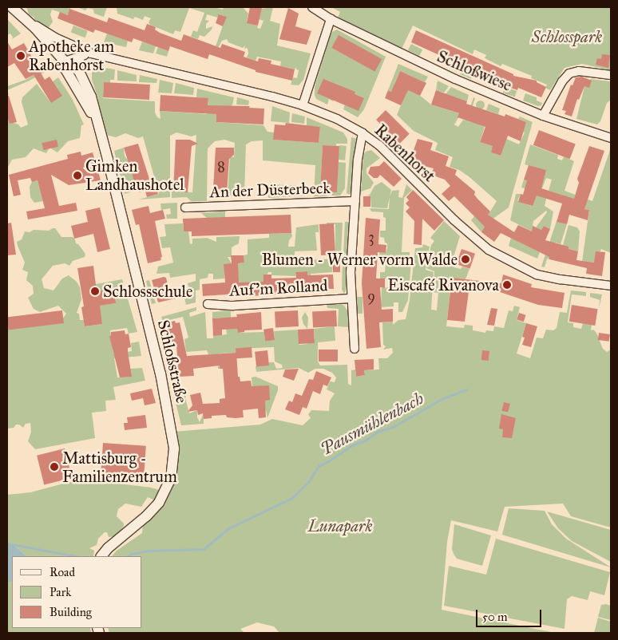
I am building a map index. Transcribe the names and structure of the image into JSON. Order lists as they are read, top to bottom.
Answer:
{
  "streets": {
    "street": [
      "Schloßwiese",
      "Rabenhorst",
      "An der Düsterbeck",
      "Auf'm Rolland",
      "Schloßstraße"
    ]
  },
  "crossings": [
    ["Rabenhorst", "Auf'm Rolland"],
    ["Rabenhorst", "Schloßstraße"],
    ["An der Düsterbeck", "Auf'm Rolland"]
  ],
  "water": ["Pausmühlenbach"],
  "parks": ["Schlosspark", "Lunapark"],
  "places": [
    "Apotheke am Rabenhorst",
    "Gimken Landhaushotel",
    "Blumen - Werner vorm Walde",
    "Eiscafé Rivanova",
    "Schlossschule",
    "Mattisburg - Familienzentrum"
  ],
  "house_numbers": ["8", "3", "9"],
  "legend": ["Road", "Park", "Building"],
  "scale_bar": "50 m"
}
